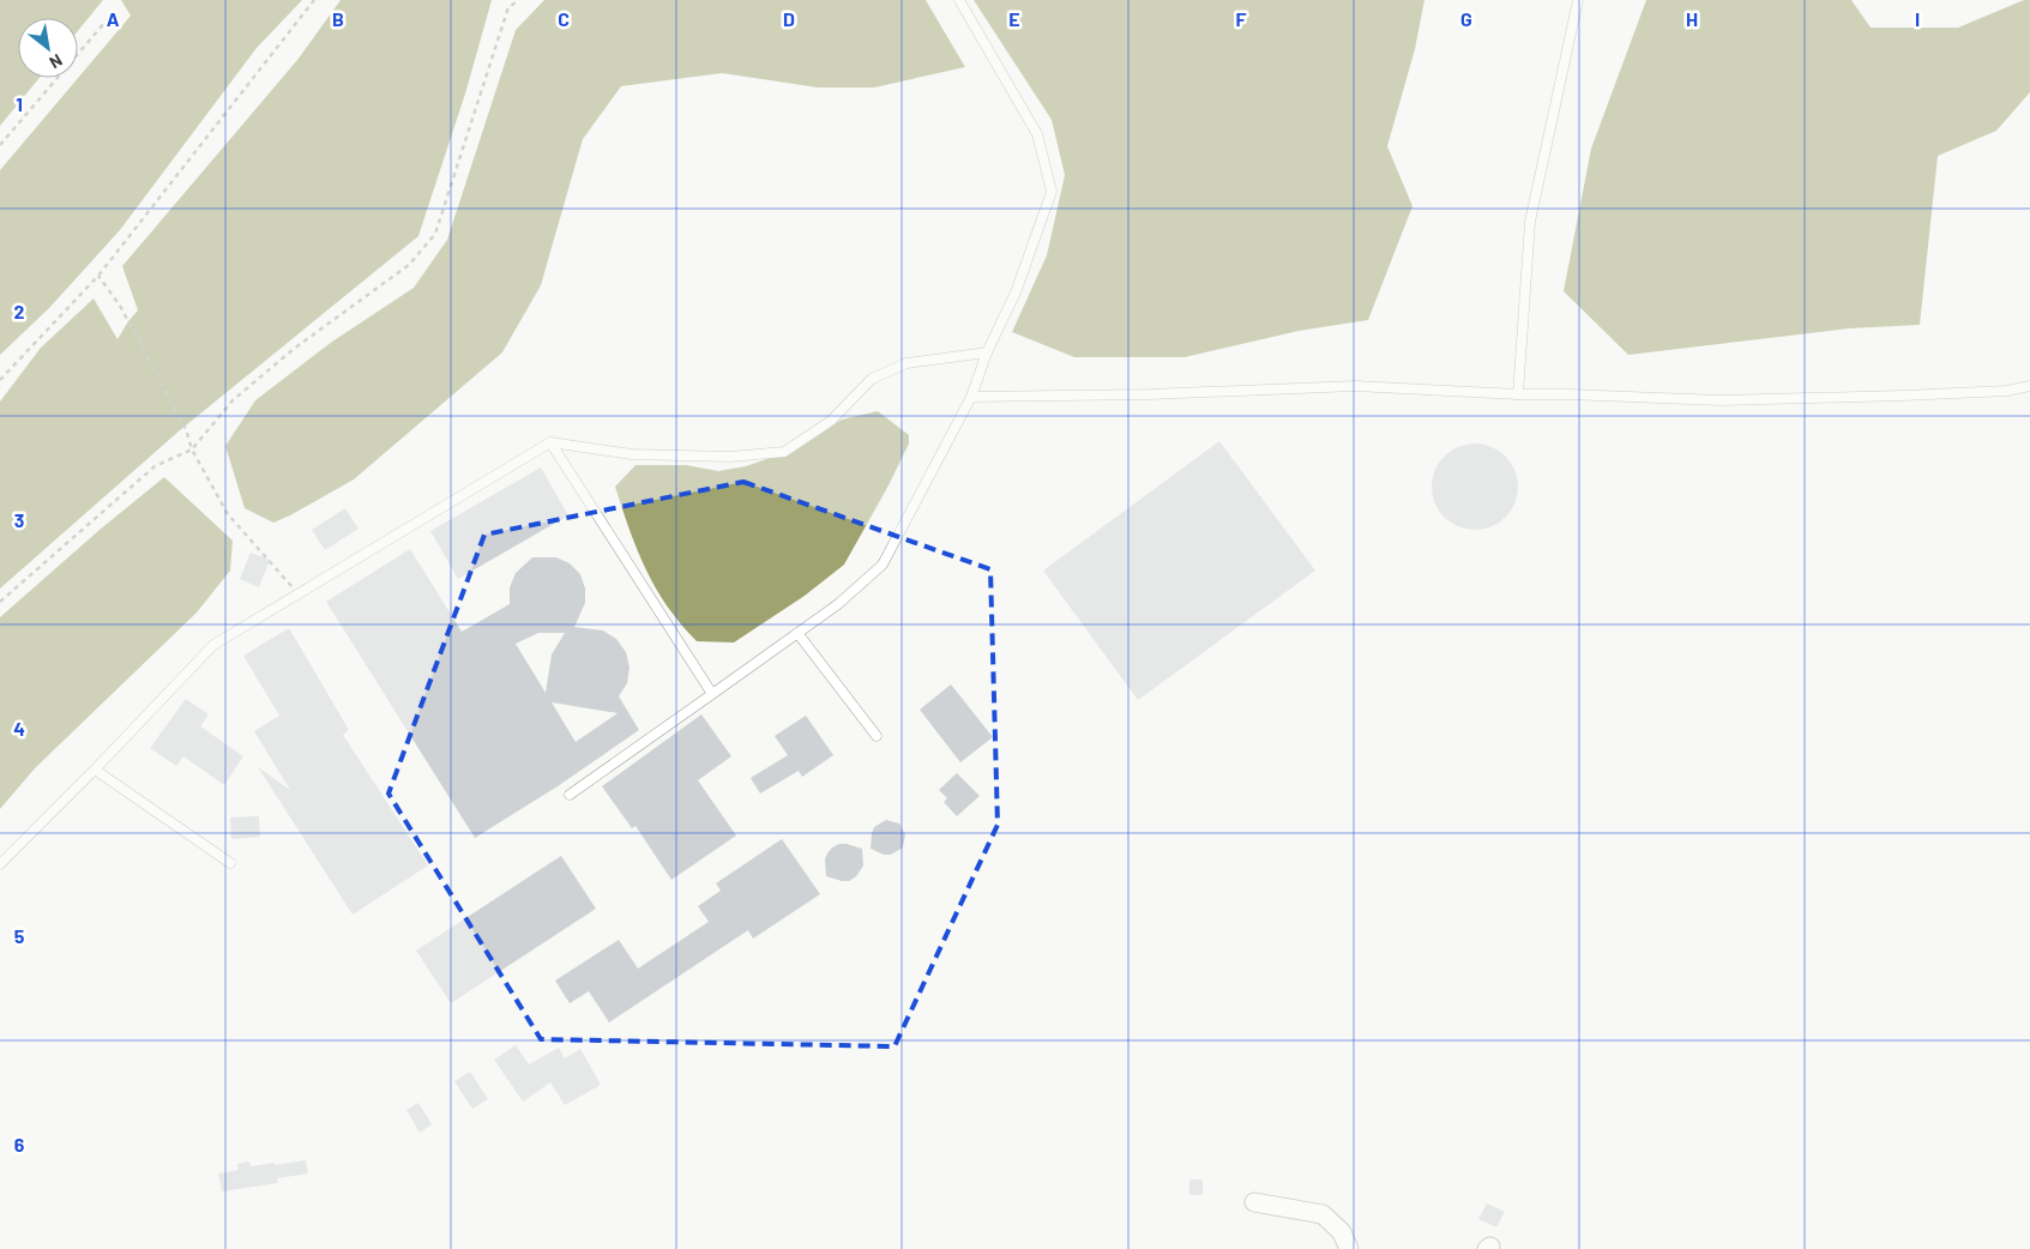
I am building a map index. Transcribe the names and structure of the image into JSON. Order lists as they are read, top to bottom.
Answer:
{
  "north": "bottom right",
  "grid": {
    "columns": [
      "A",
      "B",
      "C",
      "D",
      "E",
      "F",
      "G",
      "H",
      "I"
    ],
    "rows": [
      "1",
      "2",
      "3",
      "4",
      "5",
      "6"
    ]
  }
}
